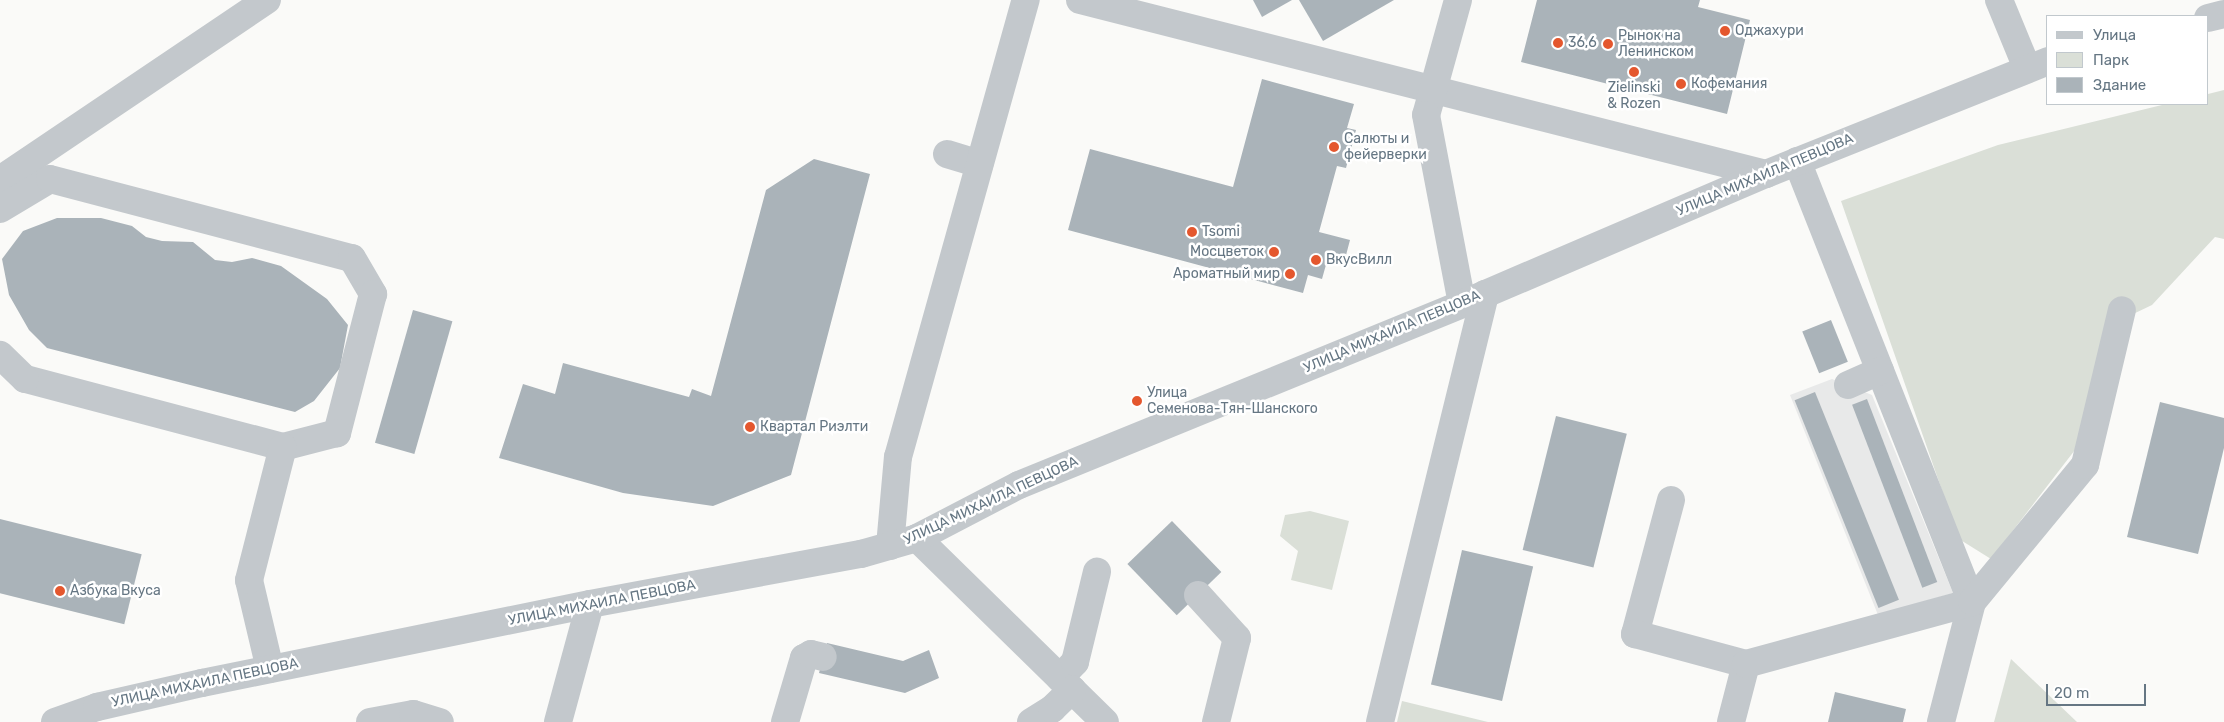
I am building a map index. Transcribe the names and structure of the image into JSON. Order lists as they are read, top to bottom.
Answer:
{
  "streets": {
    "street": ["УЛИЦА МИХАИЛА ПЕВЦОВА"]
  },
  "places": [
    "Оджахури",
    "36,6",
    "Рынок на Ленинском",
    "Zielinski & Rozen",
    "Кофемания",
    "Салюты и фейерверки",
    "Tsomi",
    "Мосцветок",
    "ВкусВилл",
    "Ароматный мир",
    "Улица Семенова-Тян-Шанского",
    "Квартал Риэлти",
    "Азбука Вкуса"
  ],
  "legend": ["Улица", "Парк", "Здание"],
  "scale_bar": "20 m"
}
